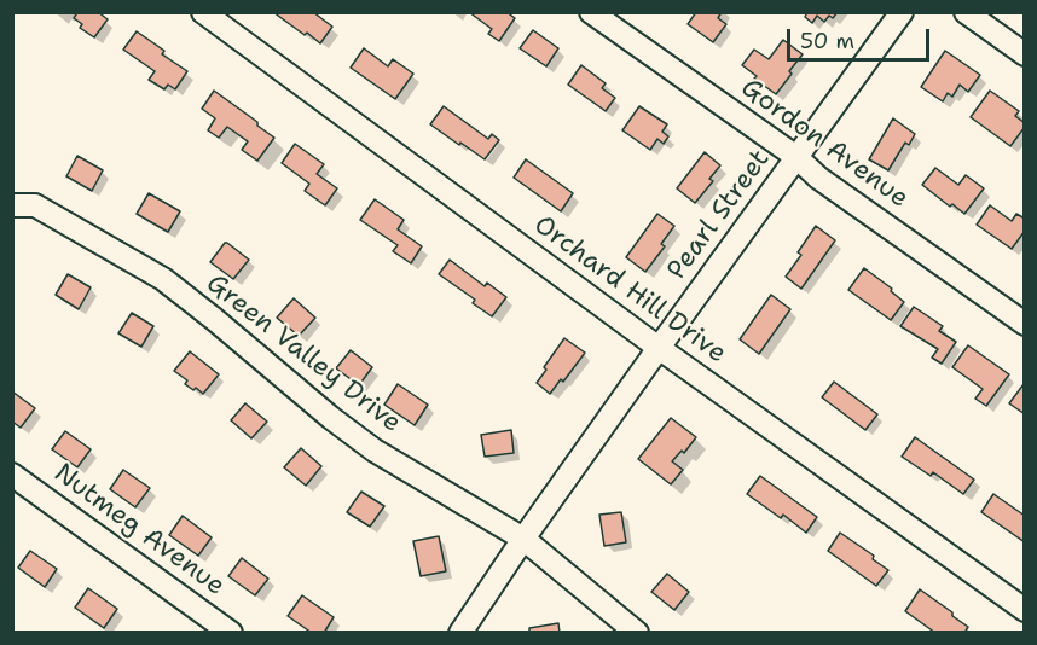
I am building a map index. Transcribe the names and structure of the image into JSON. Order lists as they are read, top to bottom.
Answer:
{
  "streets": {
    "street": [
      "Gordon Avenue",
      "Pearl Street",
      "Orchard Hill Drive",
      "Green Valley Drive",
      "Nutmeg Avenue"
    ]
  },
  "crossings": [
    ["Gordon Avenue", "Pearl Street"],
    ["Pearl Street", "Orchard Hill Drive"],
    ["Pearl Street", "Green Valley Drive"]
  ],
  "scale_bar": "50 m"
}
